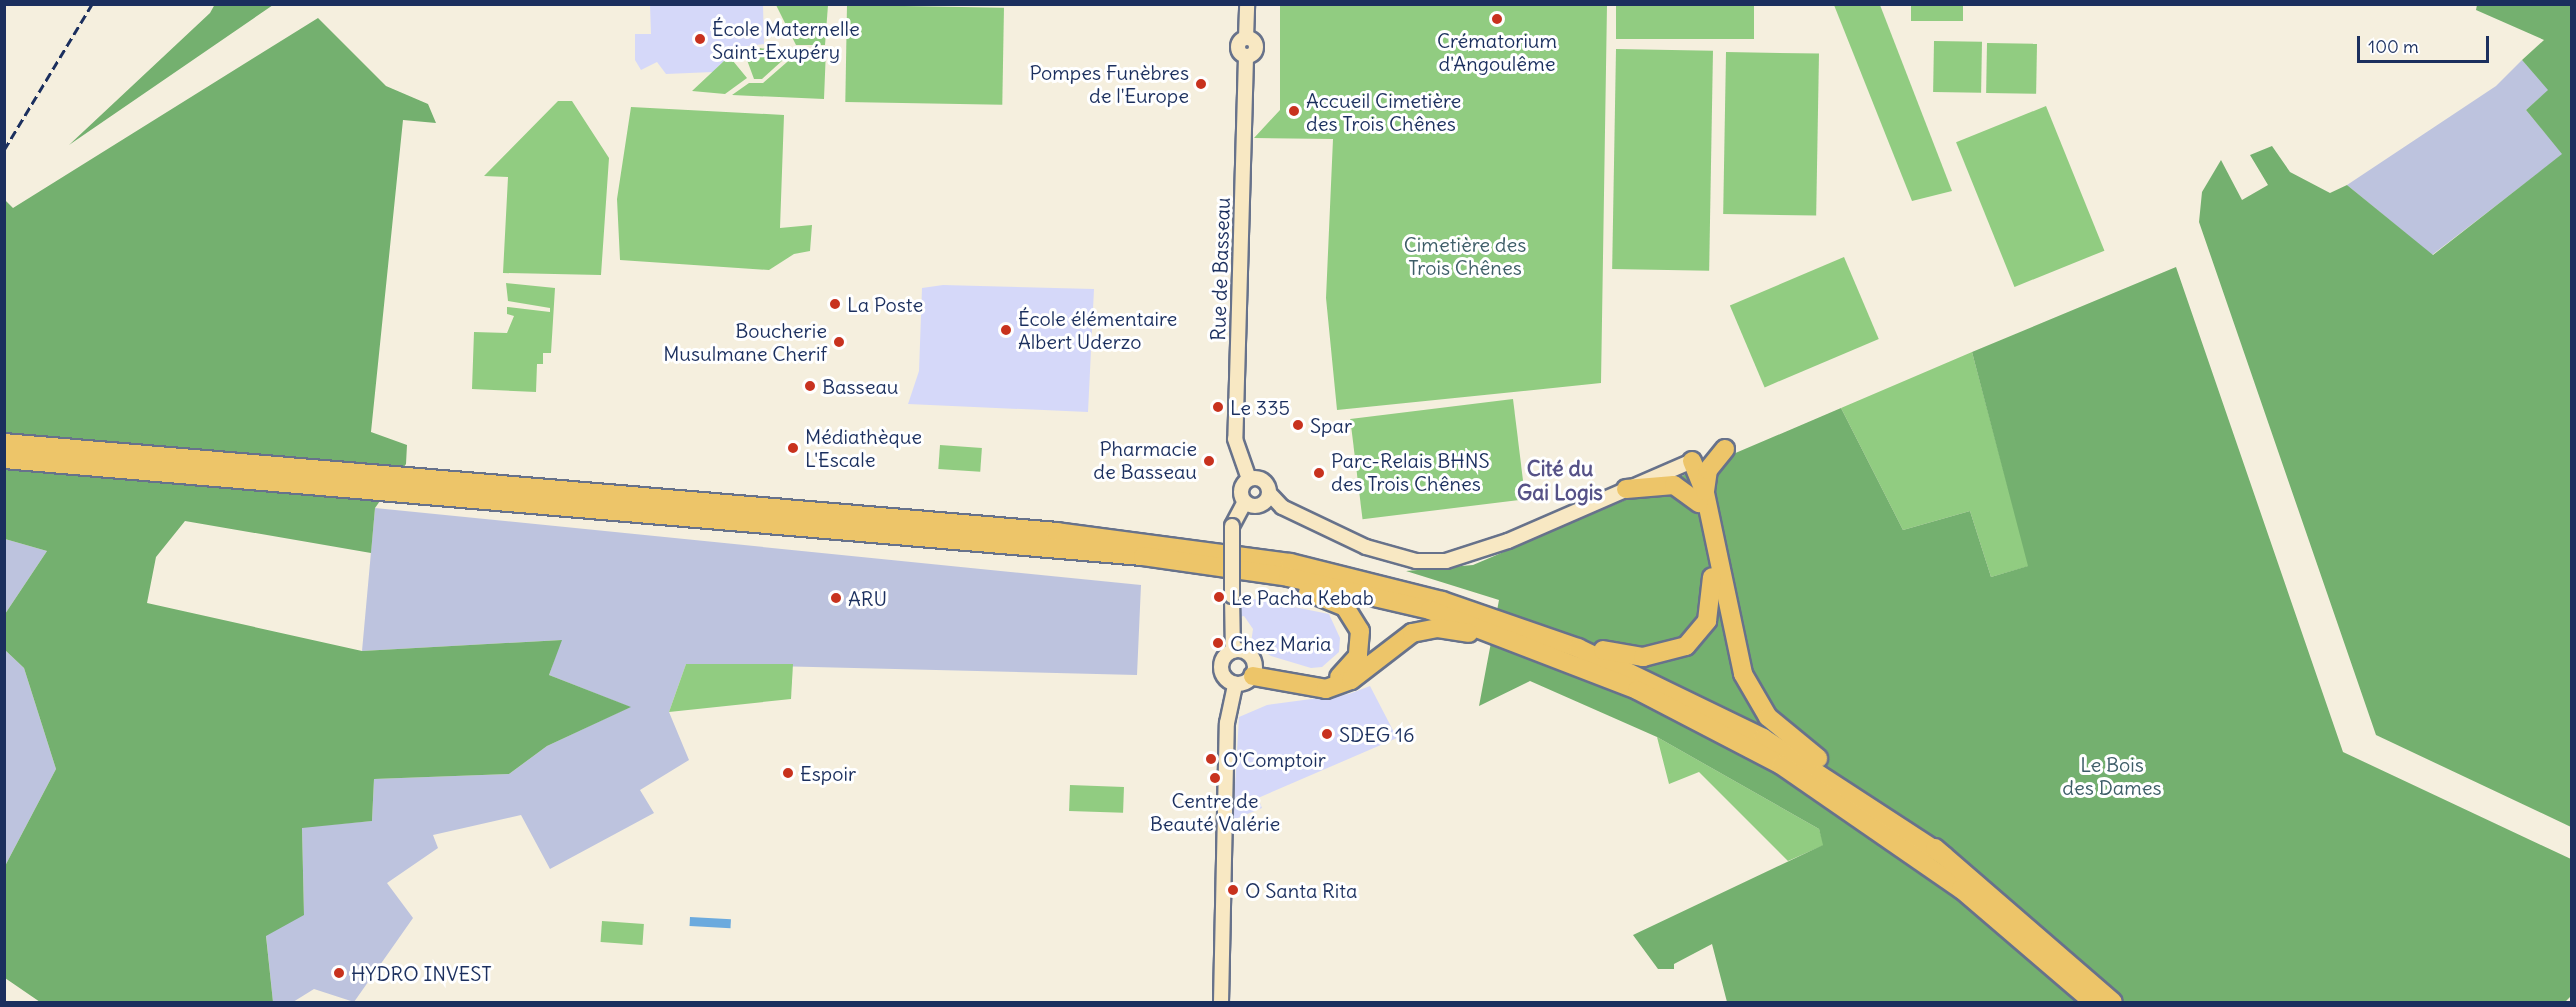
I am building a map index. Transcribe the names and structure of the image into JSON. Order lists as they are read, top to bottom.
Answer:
{
  "streets": {
    "street": ["Rue de Basseau"]
  },
  "districts": ["Cité du Gai Logis"],
  "parks": ["Cimetière des Trois Chênes", "Le Bois des Dames"],
  "places": [
    "Crématorium d'Angoulême",
    "École Maternelle Saint-Exupéry",
    "Pompes Funèbres de l'Europe",
    "Accueil Cimetière des Trois Chênes",
    "La Poste",
    "École élémentaire Albert Uderzo",
    "Boucherie Musulmane Cherif",
    "Basseau",
    "Le 335",
    "Spar",
    "Médiathèque L'Escale",
    "Pharmacie de Basseau",
    "Parc-Relais BHNS des Trois Chênes",
    "Le Pacha Kebab",
    "ARU",
    "Chez Maria",
    "SDEG 16",
    "O'Comptoir",
    "Espoir",
    "Centre de Beauté Valérie",
    "O Santa Rita",
    "HYDRO INVEST"
  ],
  "scale_bar": "100 m"
}
